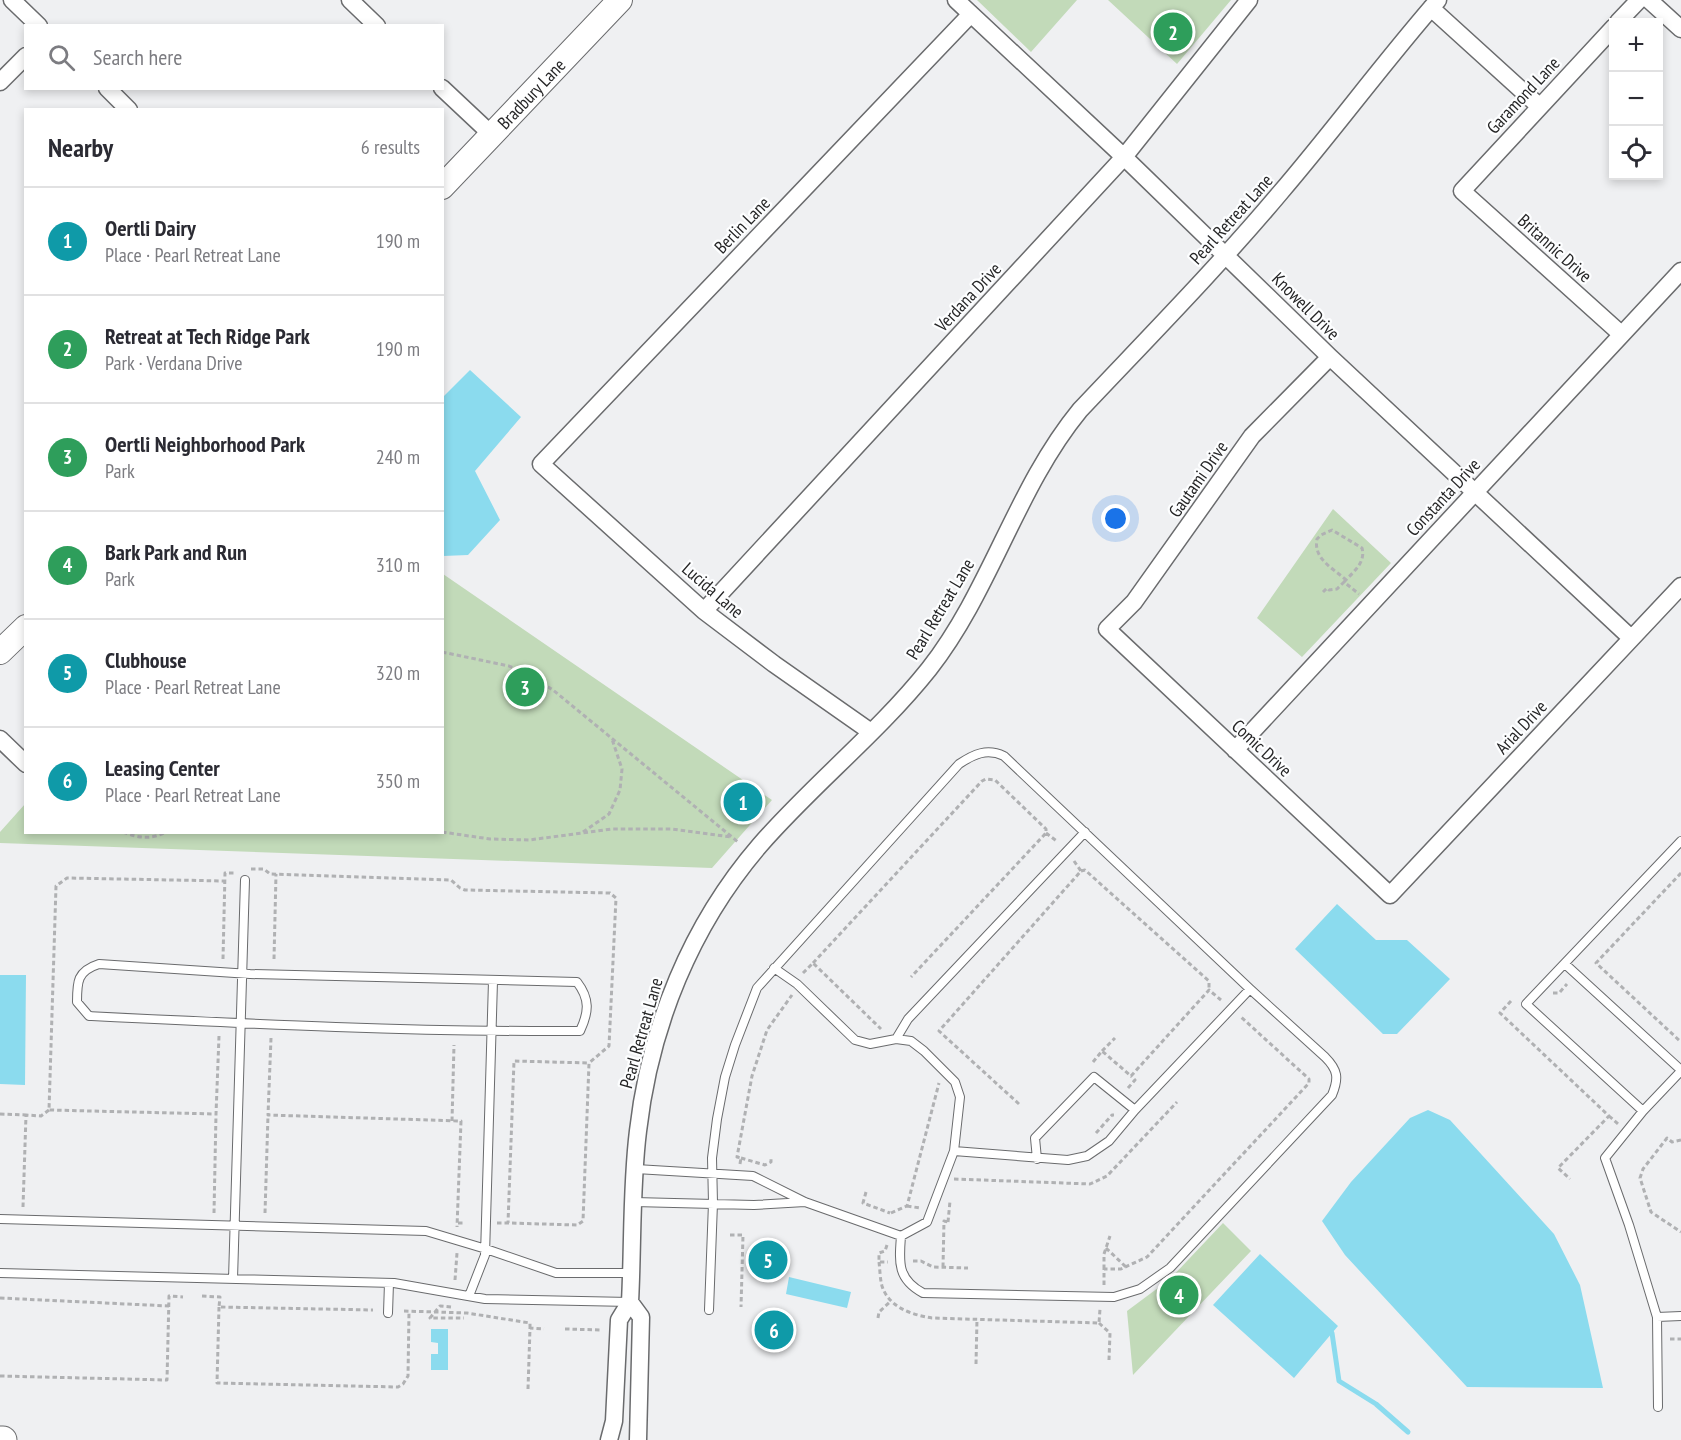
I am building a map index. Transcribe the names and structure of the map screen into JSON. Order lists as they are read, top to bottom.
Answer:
{
  "streets": {
    "street": [
      "Bradbury Lane",
      "Garamond Lane",
      "Pearl Retreat Lane",
      "Berlin Lane",
      "Britannic Drive",
      "Verdana Drive",
      "Knowell Drive",
      "Gautami Drive",
      "Constanta Drive",
      "Lucida Lane",
      "Arial Drive",
      "Comic Drive"
    ]
  },
  "crossings": [
    ["Garamond Lane", "Britannic Drive"],
    ["Pearl Retreat Lane", "Knowell Drive"],
    ["Pearl Retreat Lane", "Lucida Lane"],
    ["Berlin Lane", "Knowell Drive"],
    ["Berlin Lane", "Lucida Lane"],
    ["Britannic Drive", "Constanta Drive"],
    ["Verdana Drive", "Knowell Drive"],
    ["Verdana Drive", "Lucida Lane"],
    ["Knowell Drive", "Gautami Drive"],
    ["Knowell Drive", "Constanta Drive"],
    ["Knowell Drive", "Arial Drive"],
    ["Gautami Drive", "Comic Drive"],
    ["Constanta Drive", "Comic Drive"],
    ["Arial Drive", "Comic Drive"]
  ],
  "page": {
    "pins": [
      "2",
      "3",
      "1",
      "5",
      "4",
      "6"
    ],
    "map_buttons": ["+", "−"],
    "search": "Search here",
    "heading": ["Nearby", "6 results"],
    "list": [
      {
        "mark": "1",
        "name": "Oertli Dairy",
        "note": "Place · Pearl Retreat Lane",
        "value": "190 m"
      },
      {
        "mark": "2",
        "name": "Retreat at Tech Ridge Park",
        "note": "Park · Verdana Drive",
        "value": "190 m"
      },
      {
        "mark": "3",
        "name": "Oertli Neighborhood Park",
        "note": "Park",
        "value": "240 m"
      },
      {
        "mark": "4",
        "name": "Bark Park and Run",
        "note": "Park",
        "value": "310 m"
      },
      {
        "mark": "5",
        "name": "Clubhouse",
        "note": "Place · Pearl Retreat Lane",
        "value": "320 m"
      },
      {
        "mark": "6",
        "name": "Leasing Center",
        "note": "Place · Pearl Retreat Lane",
        "value": "350 m"
      }
    ]
  }
}
